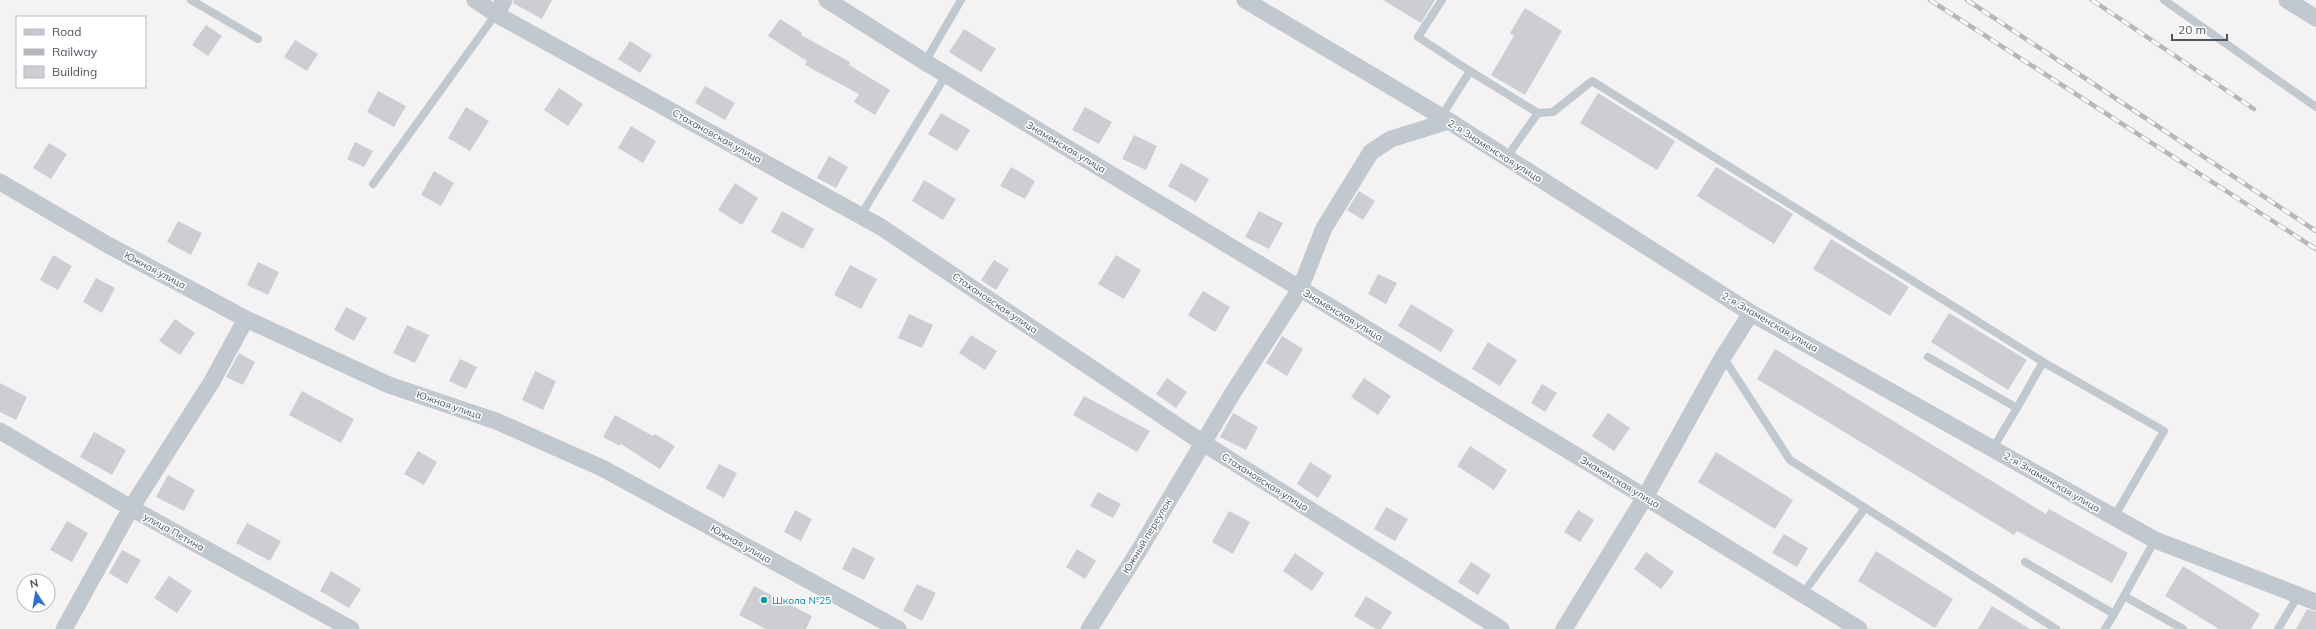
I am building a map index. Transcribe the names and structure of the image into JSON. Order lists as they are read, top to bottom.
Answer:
{
  "streets": {
    "street": [
      "Стахановская улица",
      "Знаменская улица",
      "2-я Знаменская улица",
      "Южная улица",
      "улица Петина",
      "Южный переулок"
    ]
  },
  "crossings": [
    ["Стахановская улица", "Южный переулок"],
    ["Знаменская улица", "Южный переулок"],
    ["2-я Знаменская улица", "Южный переулок"]
  ],
  "places": ["Школа №25"],
  "legend": ["Road", "Railway", "Building"],
  "scale_bar": "20 m",
  "north": "top"
}
